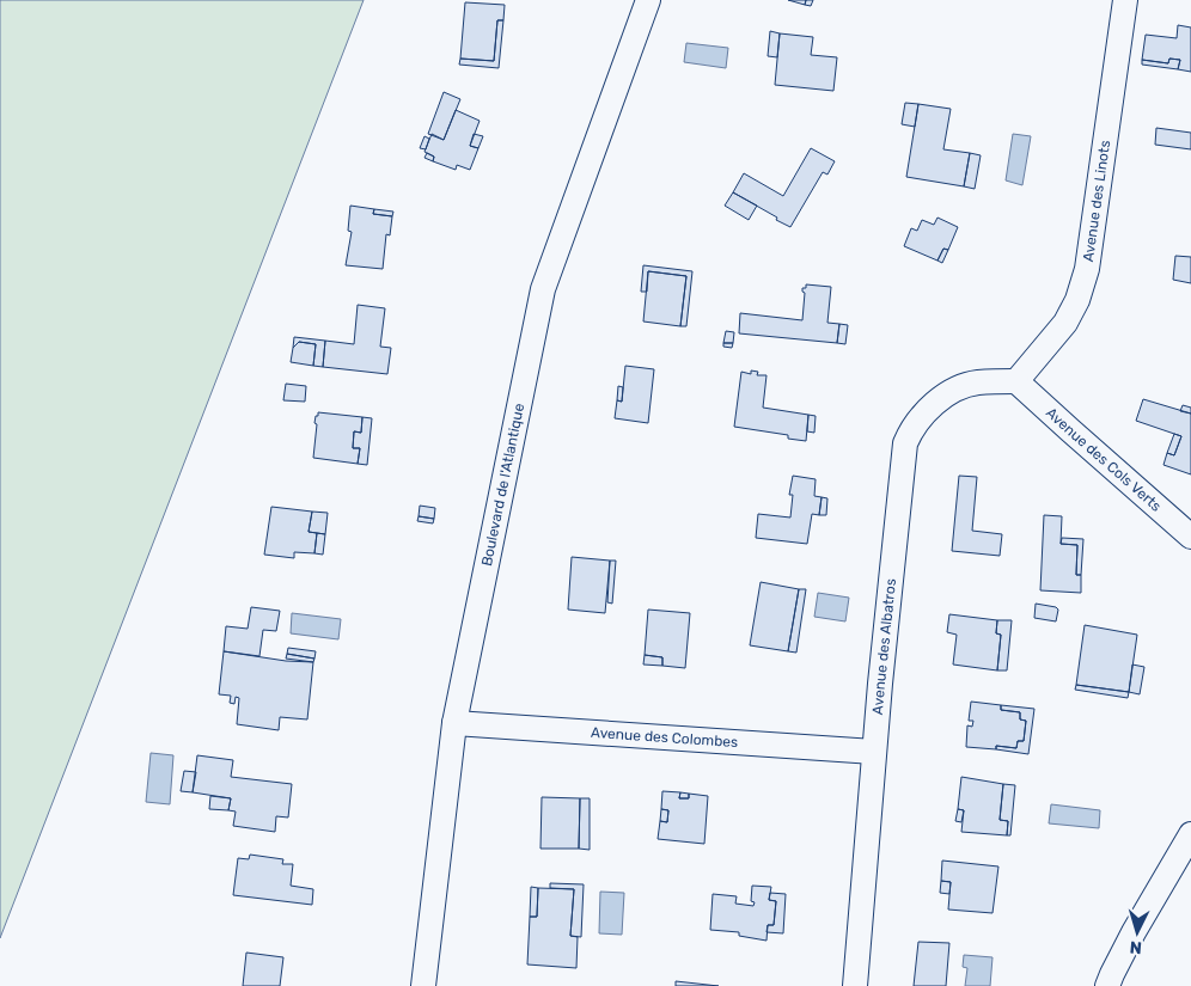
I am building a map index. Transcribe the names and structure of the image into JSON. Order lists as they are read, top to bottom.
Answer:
{
  "streets": {
    "street": [
      "Avenue des Linots",
      "Avenue des Cols Verts",
      "Boulevard de l'Atlantique",
      "Avenue des Albatros",
      "Avenue des Colombes"
    ]
  },
  "crossings": [
    ["Avenue des Linots", "Avenue des Cols Verts"],
    ["Avenue des Linots", "Avenue des Albatros"],
    ["Avenue des Cols Verts", "Avenue des Albatros"],
    ["Boulevard de l'Atlantique", "Avenue des Colombes"],
    ["Avenue des Albatros", "Avenue des Colombes"]
  ],
  "north": "bottom"
}
